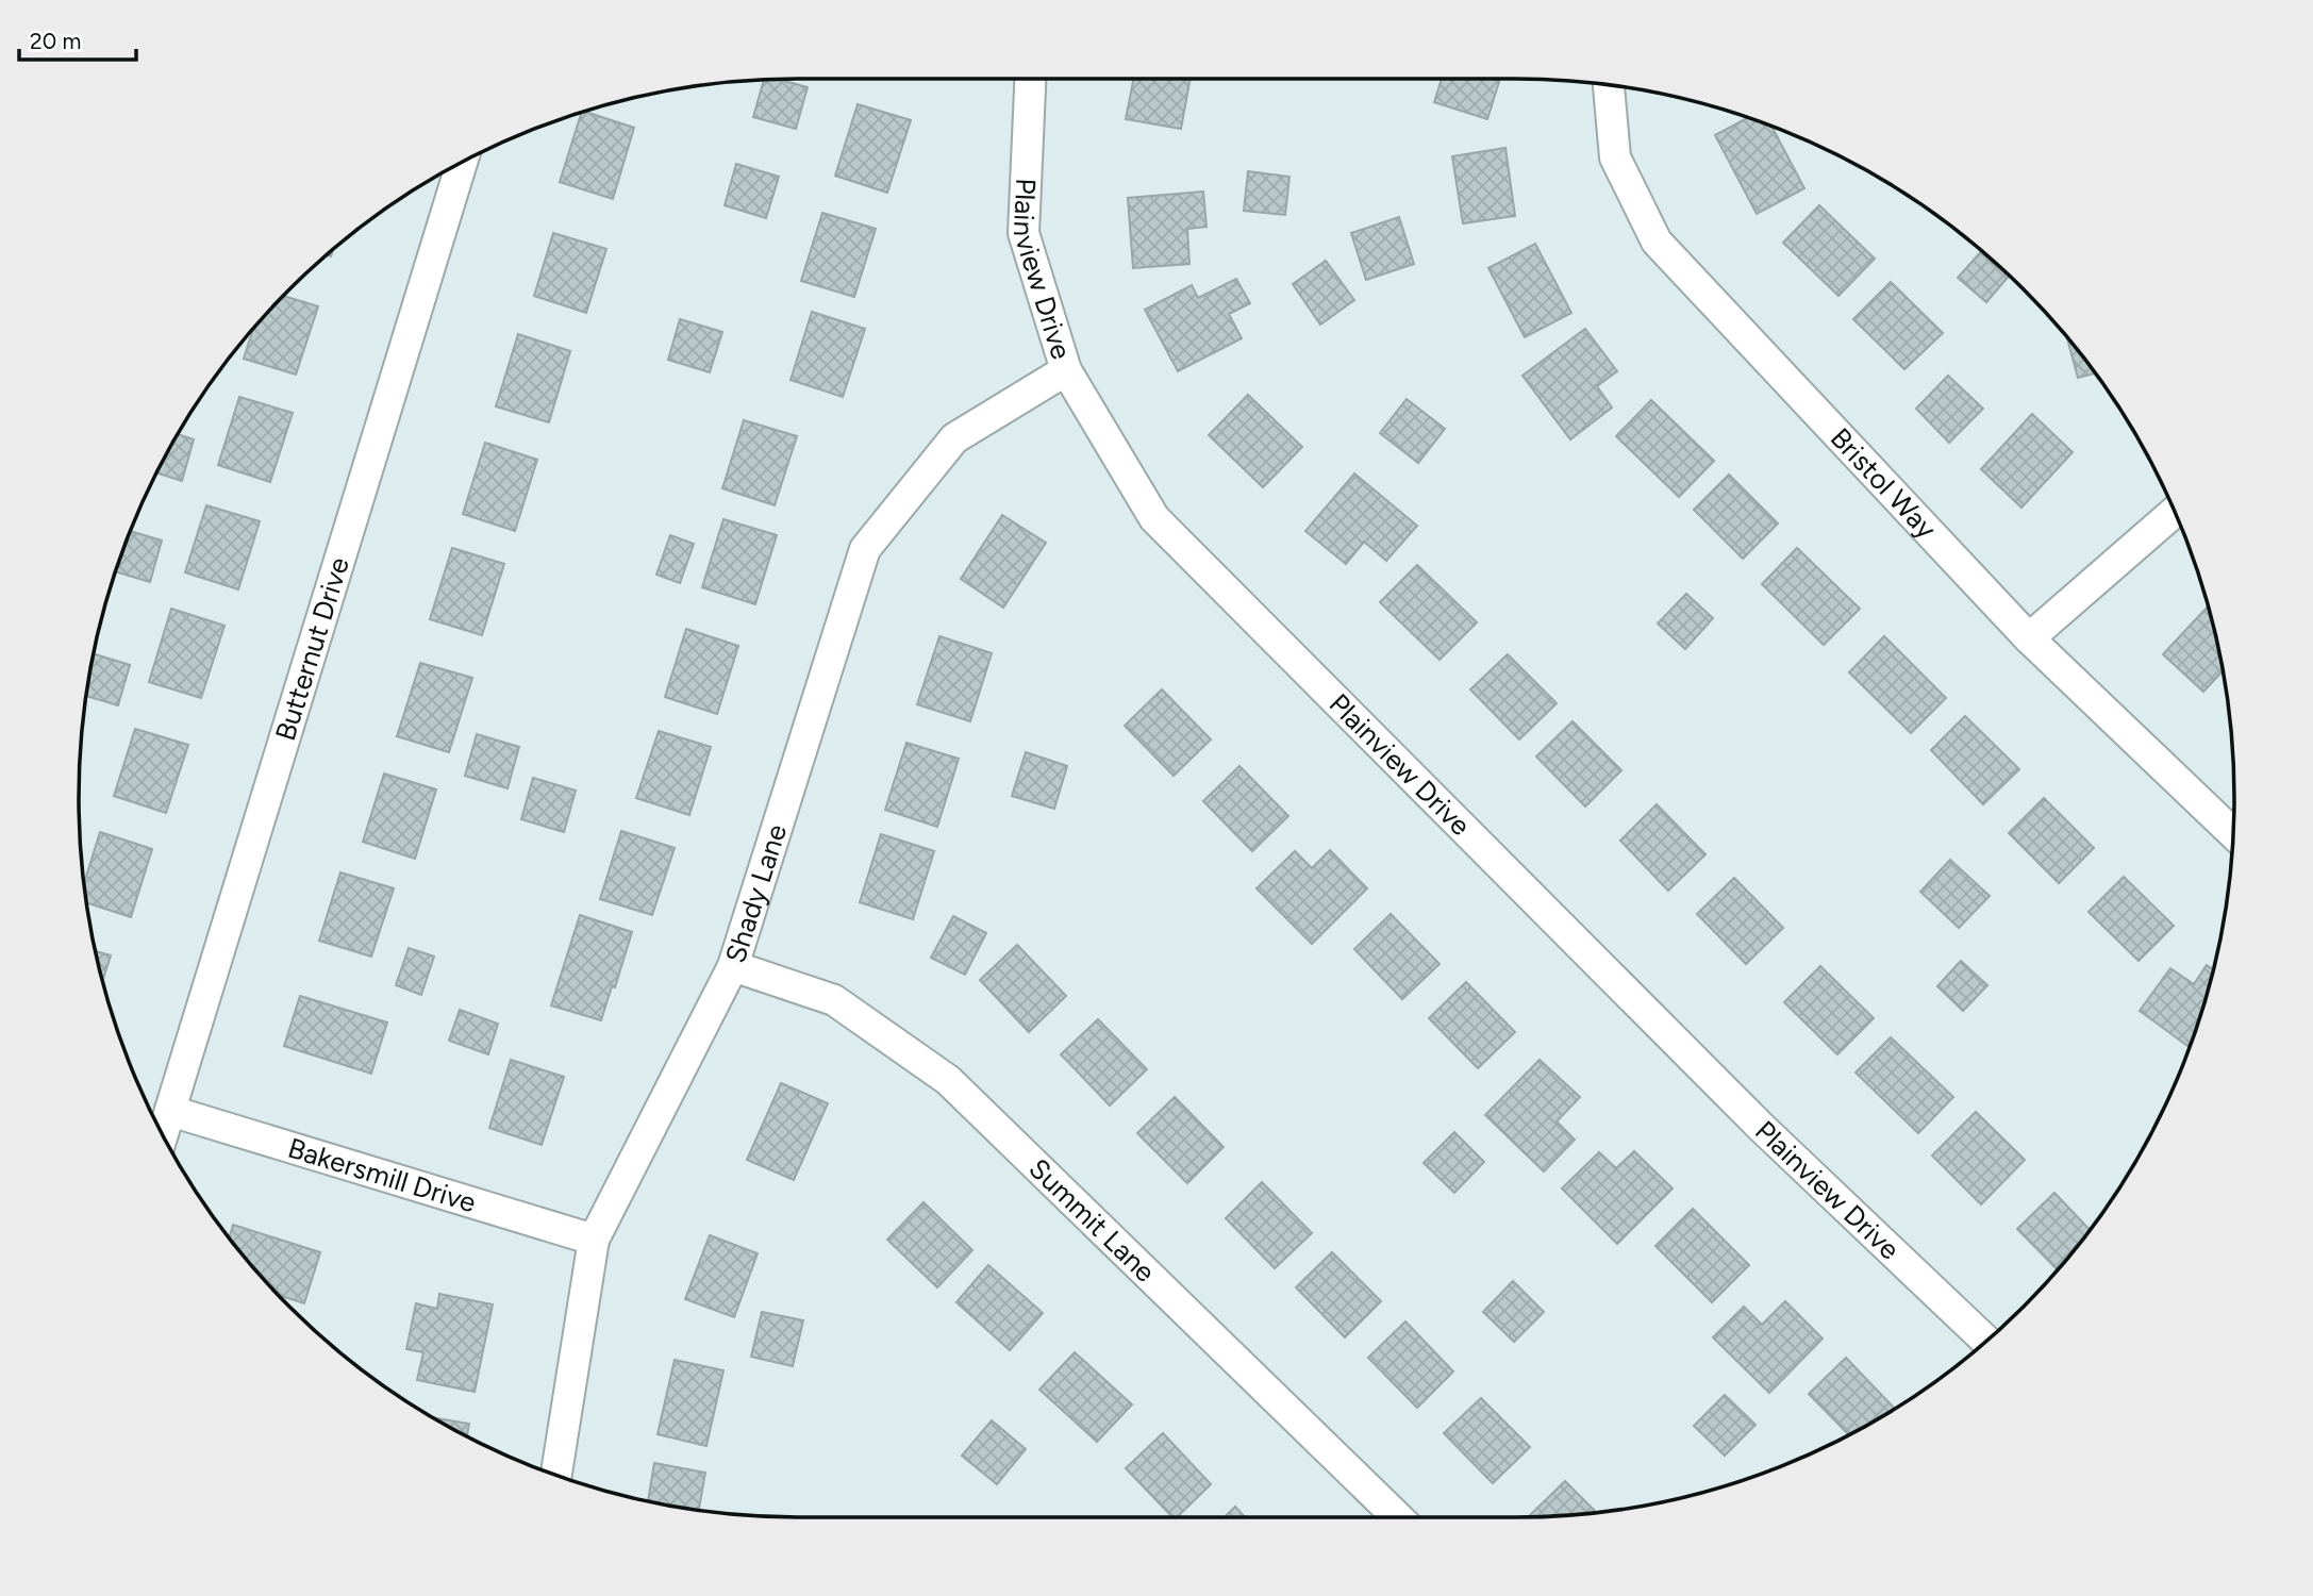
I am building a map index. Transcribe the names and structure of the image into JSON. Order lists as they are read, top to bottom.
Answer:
{
  "streets": {
    "street": [
      "Plainview Drive",
      "Bristol Way",
      "Butternut Drive",
      "Shady Lane",
      "Bakersmill Drive",
      "Summit Lane"
    ]
  },
  "crossings": [
    ["Plainview Drive", "Shady Lane"],
    ["Butternut Drive", "Bakersmill Drive"],
    ["Shady Lane", "Bakersmill Drive"],
    ["Shady Lane", "Summit Lane"]
  ],
  "scale_bar": "20 m"
}
